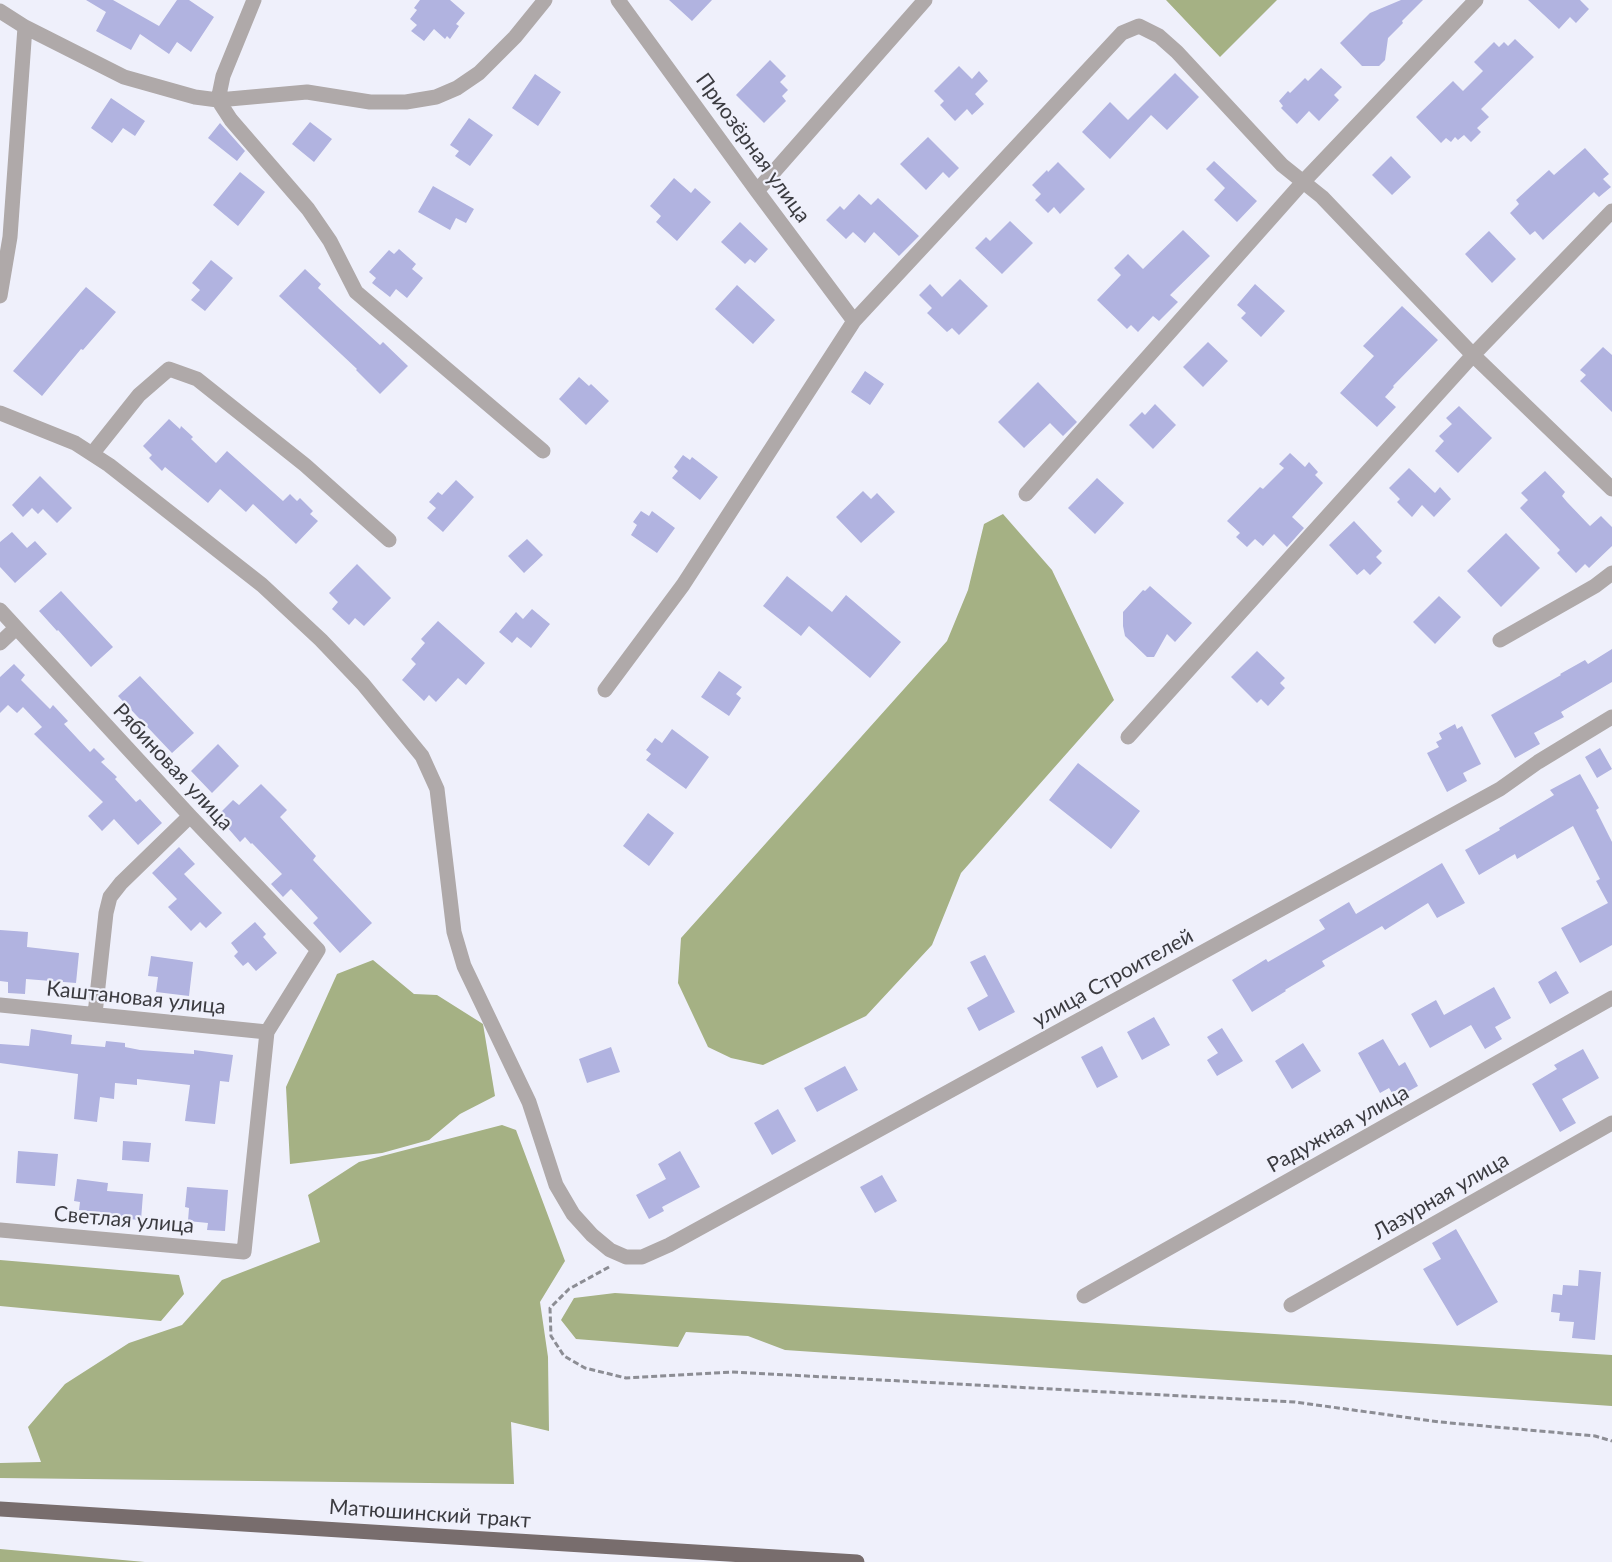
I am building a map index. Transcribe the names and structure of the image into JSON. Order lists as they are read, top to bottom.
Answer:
{
  "streets": {
    "main road": ["Матюшинский тракт"],
    "street": [
      "Приозёрная улица",
      "Рябиновая улица",
      "улица Строителей",
      "Каштановая улица",
      "Радужная улица",
      "Лазурная улица",
      "Светлая улица"
    ]
  },
  "crossings": [
    ["Рябиновая улица", "Каштановая улица"],
    ["Рябиновая улица", "Светлая улица"],
    ["Каштановая улица", "Светлая улица"]
  ]
}
